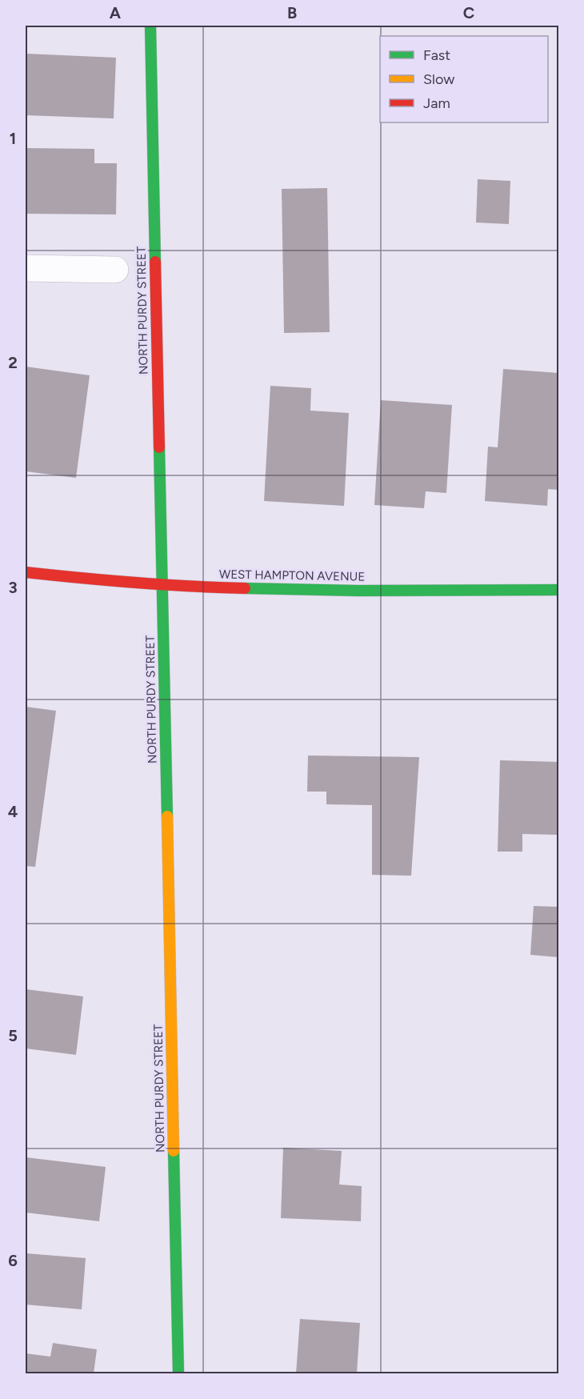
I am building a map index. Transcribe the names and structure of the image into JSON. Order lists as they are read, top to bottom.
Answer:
{
  "streets": {
    "street": ["NORTH PURDY STREET", "WEST HAMPTON AVENUE"]
  },
  "crossings": [
    ["NORTH PURDY STREET", "WEST HAMPTON AVENUE"]
  ],
  "legend": ["Fast", "Slow", "Jam"],
  "grid": {
    "columns": ["A", "B", "C"],
    "rows": [
      "1",
      "2",
      "3",
      "4",
      "5",
      "6"
    ]
  }
}
